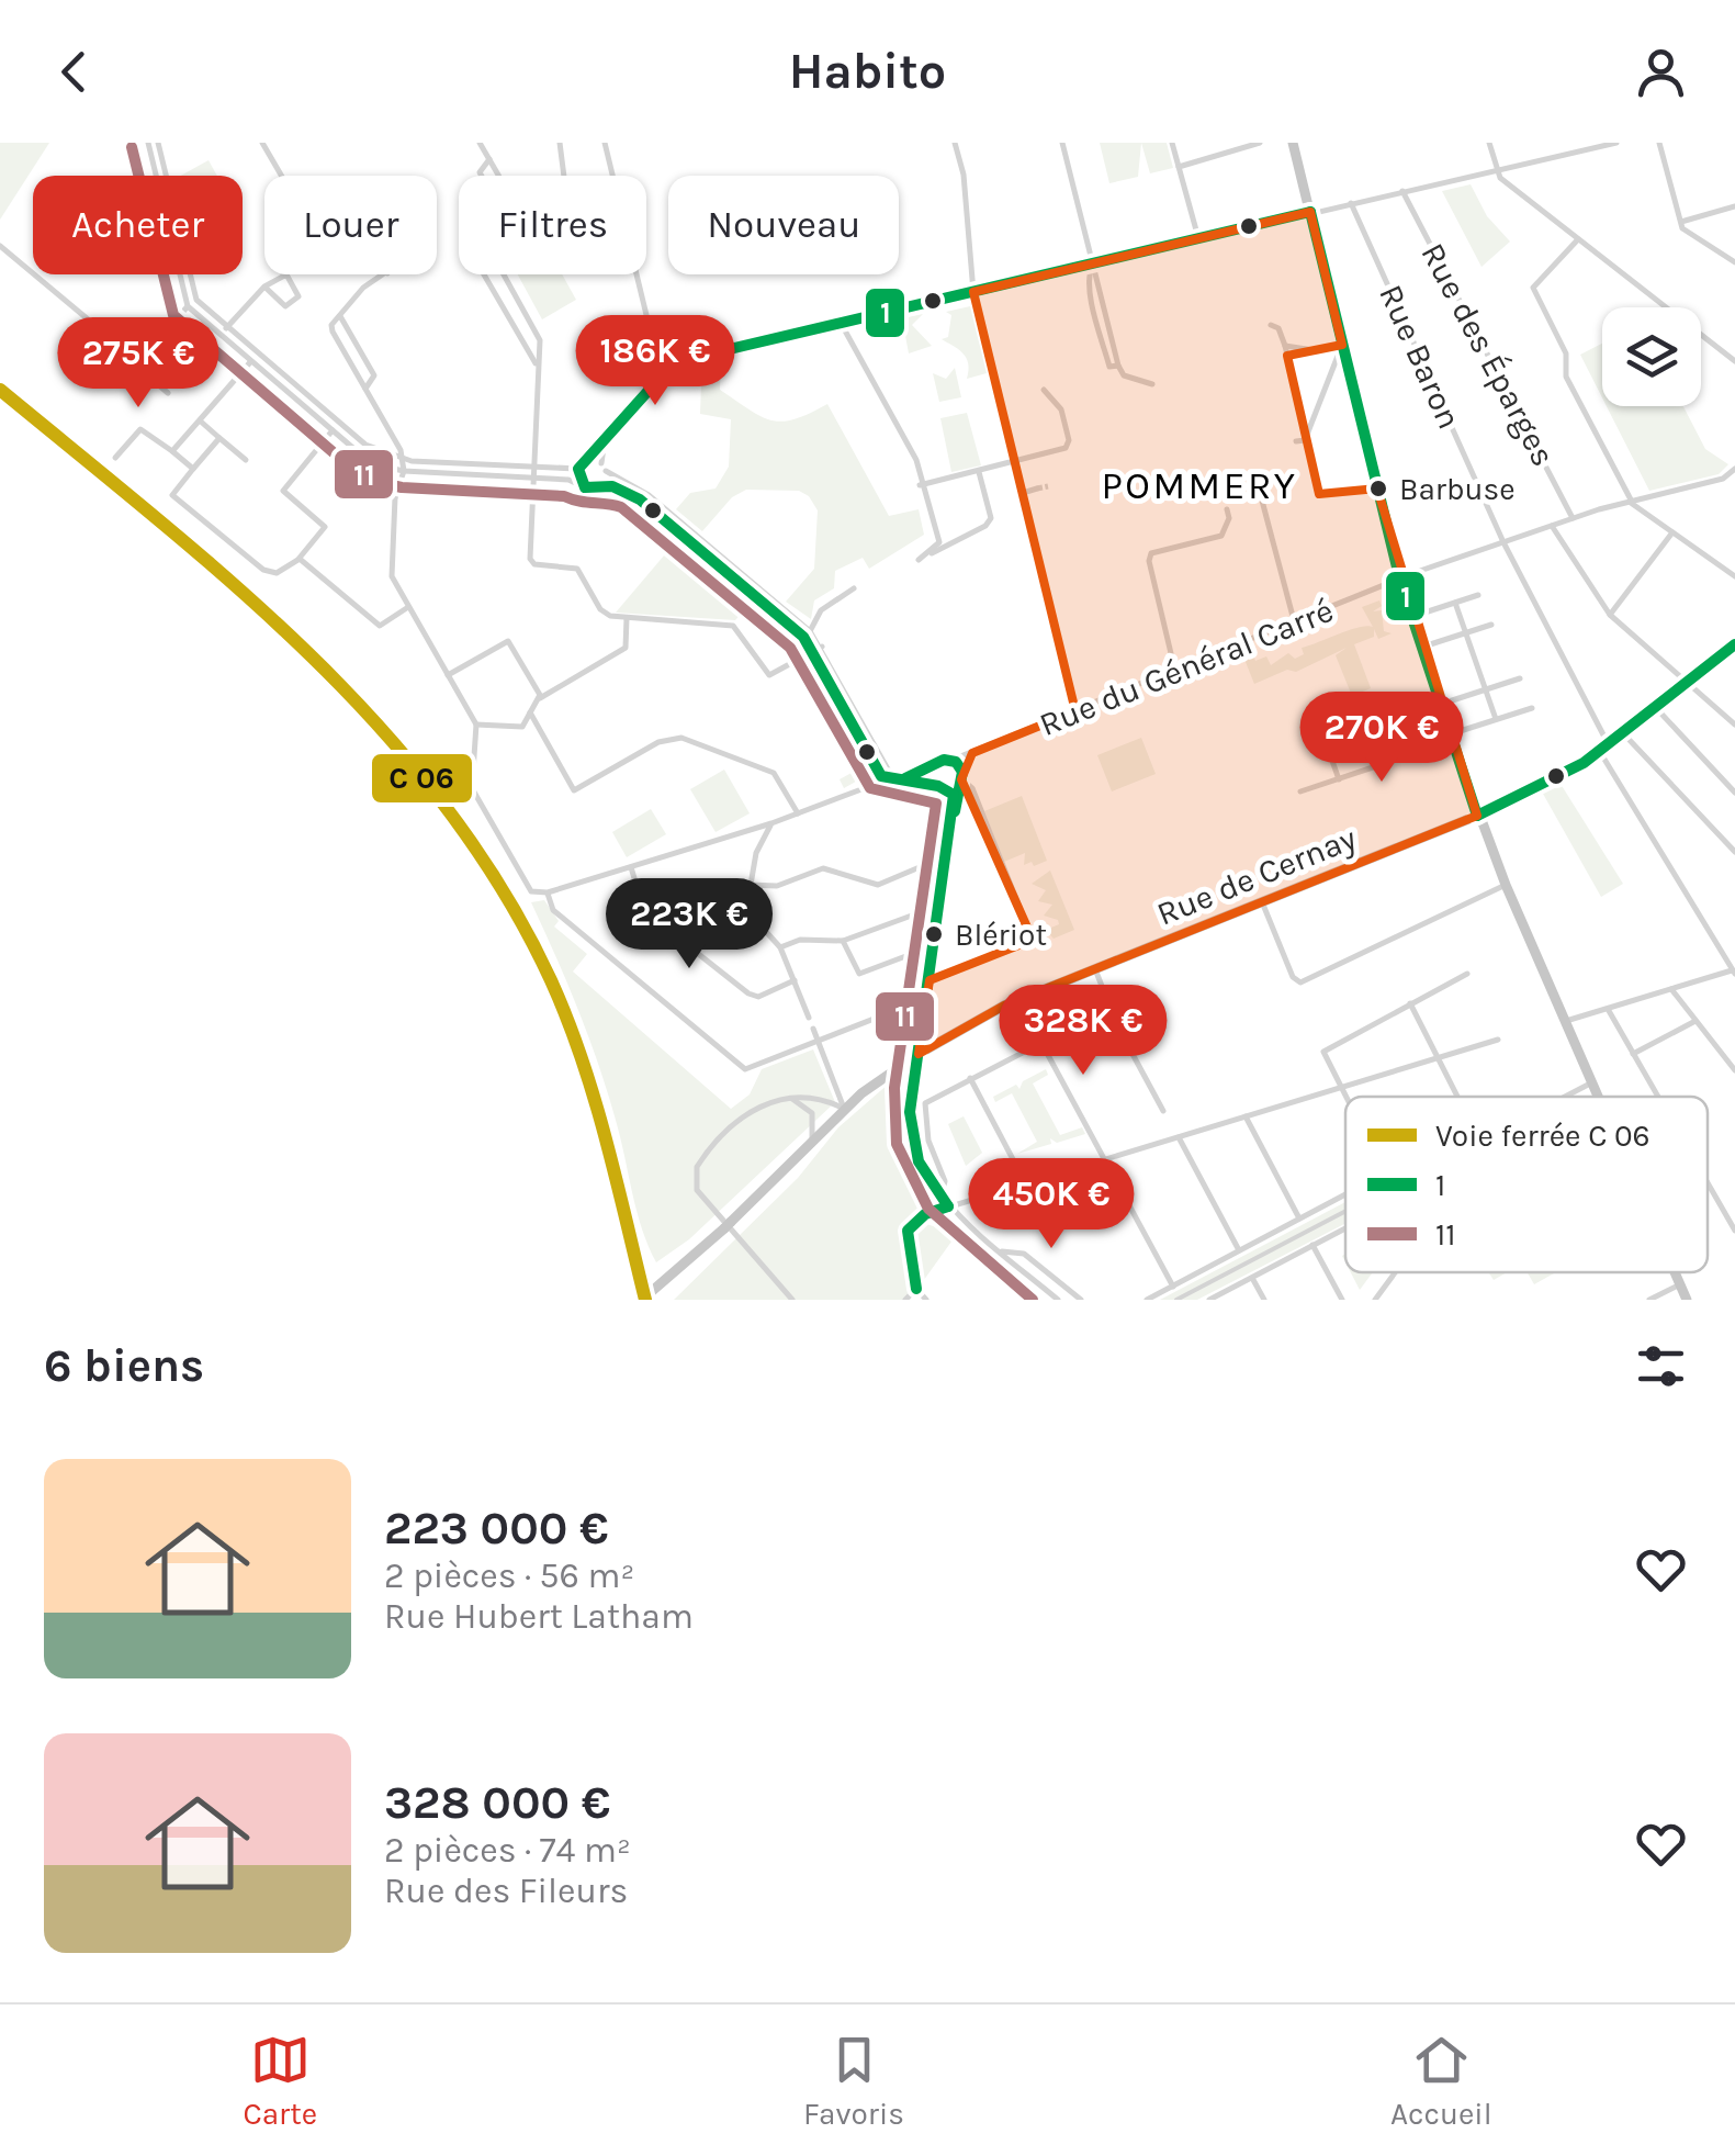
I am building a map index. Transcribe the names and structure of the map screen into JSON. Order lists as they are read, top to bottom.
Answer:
{
  "streets": {
    "main road": ["Rue de Cernay"],
    "street": ["Rue des Éparges", "Rue Baron", "Rue du Général Carré"]
  },
  "crossings": [
    ["Rue des Éparges", "Rue du Général Carré"],
    ["Rue Baron", "Rue du Général Carré"],
    ["Rue Baron", "Rue de Cernay"]
  ],
  "districts": ["POMMERY"],
  "places": ["Barbuse", "Blériot"],
  "lines": ["transit line 11", "transit line 1"],
  "legend": ["Voie ferrée C 06", "1", "11"],
  "page": {
    "header": "Habito",
    "chip": [
      "Acheter",
      "Louer",
      "Filtres",
      "Nouveau"
    ],
    "price": [
      "186K €",
      "275K €",
      "270K €",
      "223K €",
      "328K €",
      "450K €"
    ],
    "heading": "6 biens",
    "list": [
      {
        "name": "223 000 €",
        "note": "2 pièces · 56 m² · Rue Hubert Latham"
      },
      {
        "name": "328 000 €",
        "note": "2 pièces · 74 m² · Rue des Fileurs"
      }
    ],
    "tabs": ["Carte", "Favoris", "Accueil"]
  }
}
